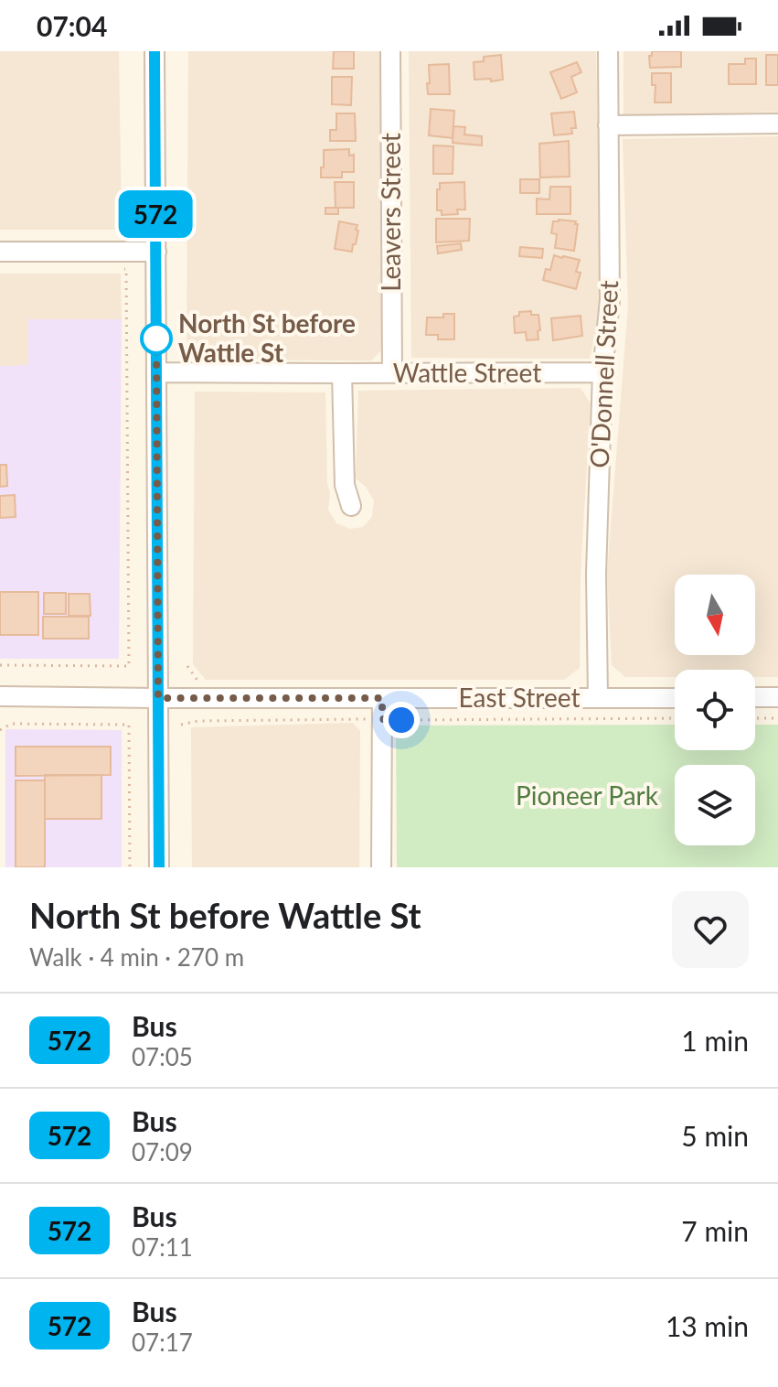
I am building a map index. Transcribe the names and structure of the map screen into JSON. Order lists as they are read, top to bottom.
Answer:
{
  "streets": {
    "street": [
      "Leavers Street",
      "Wattle Street",
      "O'Donnell Street",
      "East Street"
    ]
  },
  "crossings": [
    ["Leavers Street", "Wattle Street"],
    ["Wattle Street", "O'Donnell Street"],
    ["O'Donnell Street", "East Street"]
  ],
  "parks": ["Pioneer Park"],
  "places": ["North St before Wattle St"],
  "lines": ["bus line 572"],
  "north": "bottom",
  "page": {
    "status": "07:04",
    "on_map": "572",
    "heading": ["North St before Wattle St", "Walk · 4 min · 270 m"],
    "list": [
      {
        "mark": "572",
        "name": "Bus",
        "note": "07:05",
        "value": "1 min"
      },
      {
        "mark": "572",
        "name": "Bus",
        "note": "07:09",
        "value": "5 min"
      },
      {
        "mark": "572",
        "name": "Bus",
        "note": "07:11",
        "value": "7 min"
      },
      {
        "mark": "572",
        "name": "Bus",
        "note": "07:17",
        "value": "13 min"
      }
    ]
  }
}
